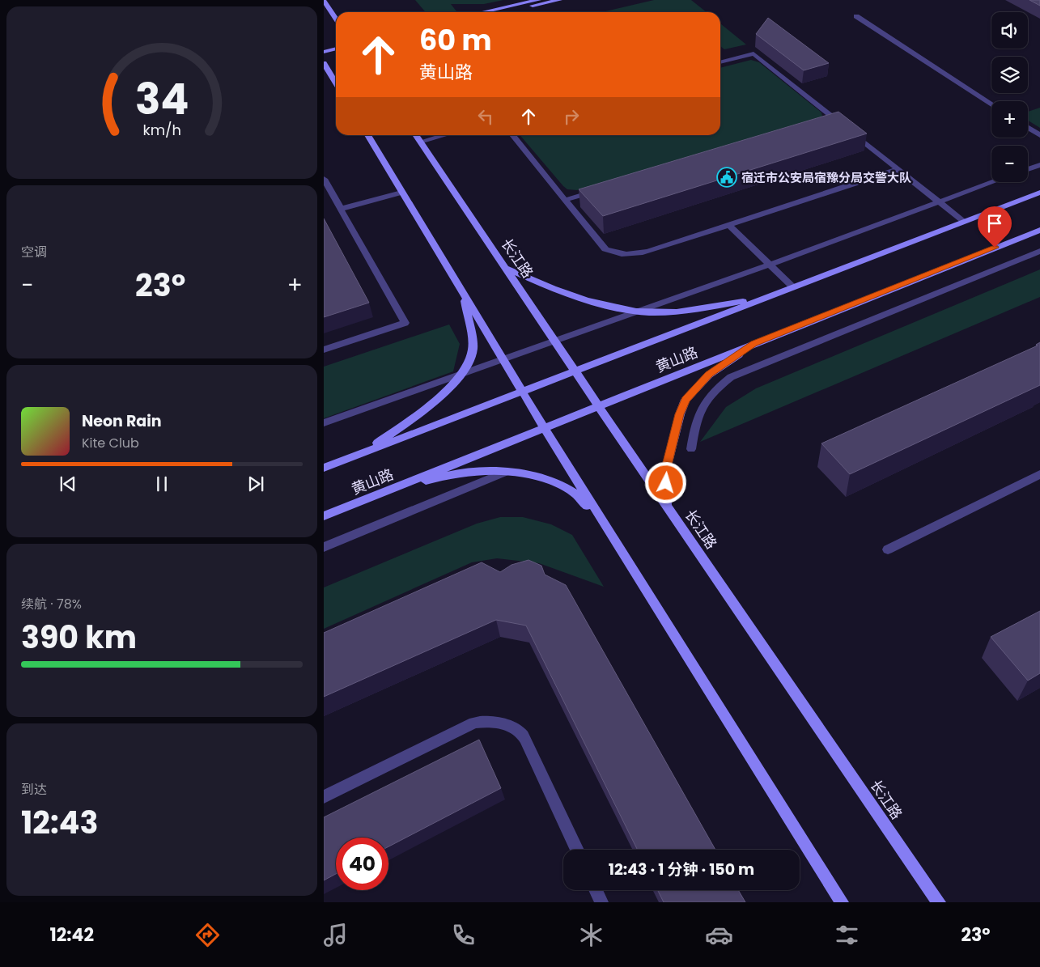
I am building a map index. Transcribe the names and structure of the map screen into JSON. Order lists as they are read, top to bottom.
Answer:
{
  "streets": {
    "street": ["长江路", "黄山路"]
  },
  "crossings": [
    ["长江路", "黄山路"]
  ],
  "places": {
    "public building": ["宿迁市公安局宿豫分局交警大队"]
  },
  "page": {
    "map_buttons": ["+", "−"],
    "turn": ["60 m", "黄山路"],
    "tile": [
      "空调",
      ["续航 · 78%", "390 km"],
      ["到达", "12:43"]
    ],
    "heat": ["−", "23°", "+"],
    "song": ["Neon Rain", "Kite Club"],
    "limit": "40",
    "trip": "12:43 · 1 分钟 · 150 m",
    "tabs": ["12:42", "23°"],
    "gauge": ["34", "km/h"]
  }
}
